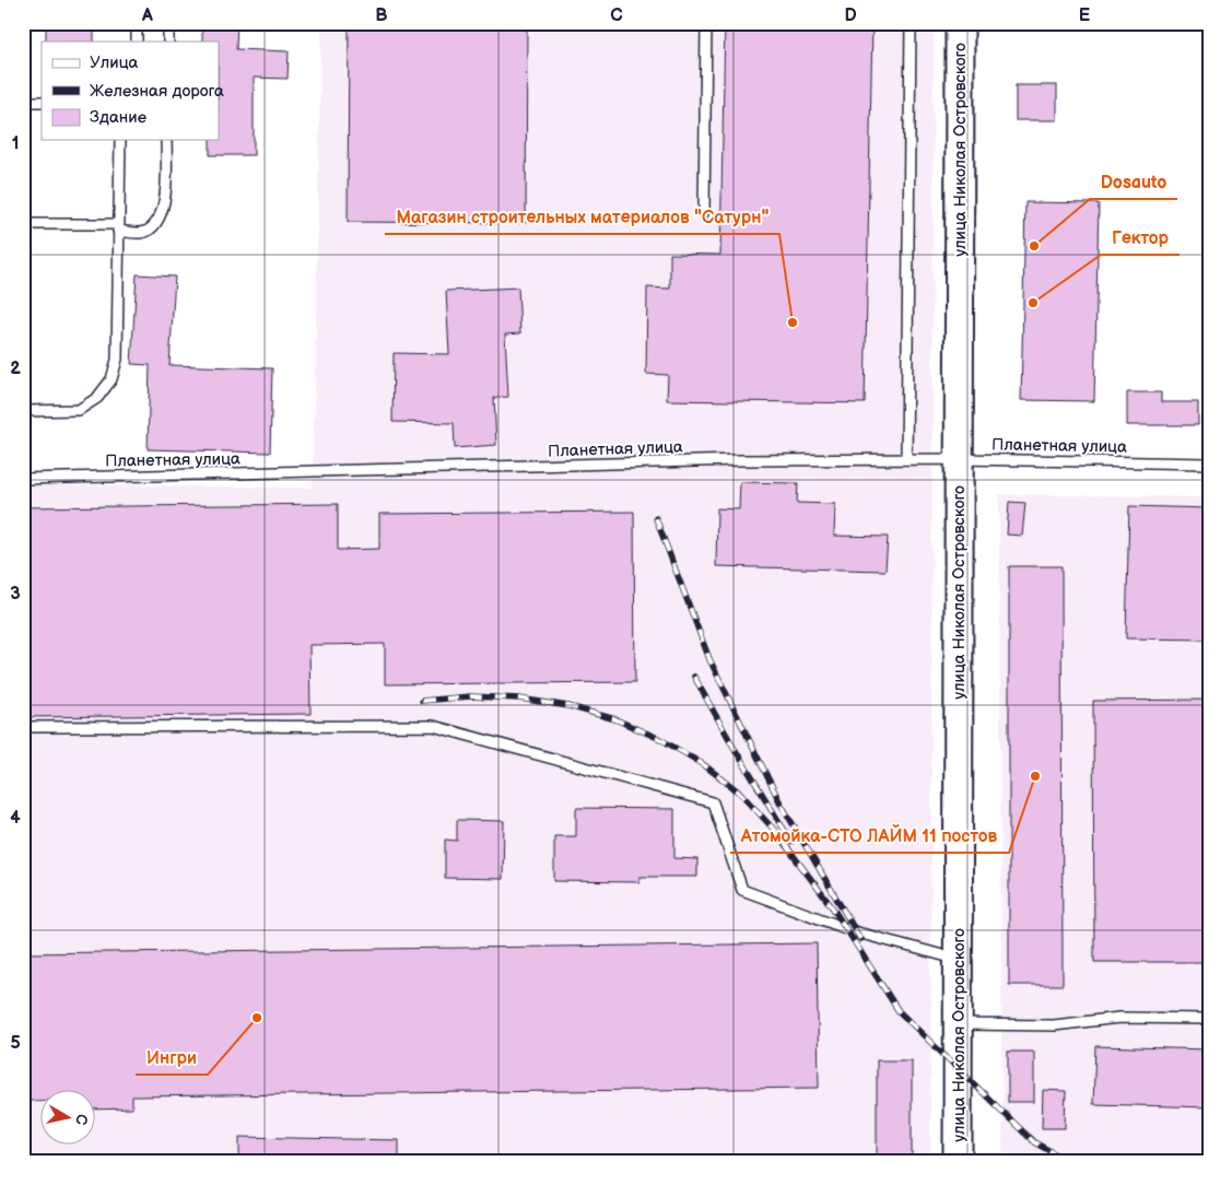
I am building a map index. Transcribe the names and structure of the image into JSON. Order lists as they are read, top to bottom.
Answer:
{
  "streets": {
    "street": ["улица Николая Островского"],
    "lane": ["Планетная улица"]
  },
  "crossings": [
    ["улица Николая Островского", "Планетная улица"]
  ],
  "places": [
    "Dosauto",
    "Гектор",
    "Магазин строительных материалов \"Сатурн\"",
    "Атомойка-СТО ЛАЙМ 11 постов",
    "Ингри"
  ],
  "legend": ["Улица", "Железная дорога", "Здание"],
  "north": "right",
  "grid": {
    "columns": [
      "A",
      "B",
      "C",
      "D",
      "E"
    ],
    "rows": [
      "1",
      "2",
      "3",
      "4",
      "5"
    ]
  }
}
